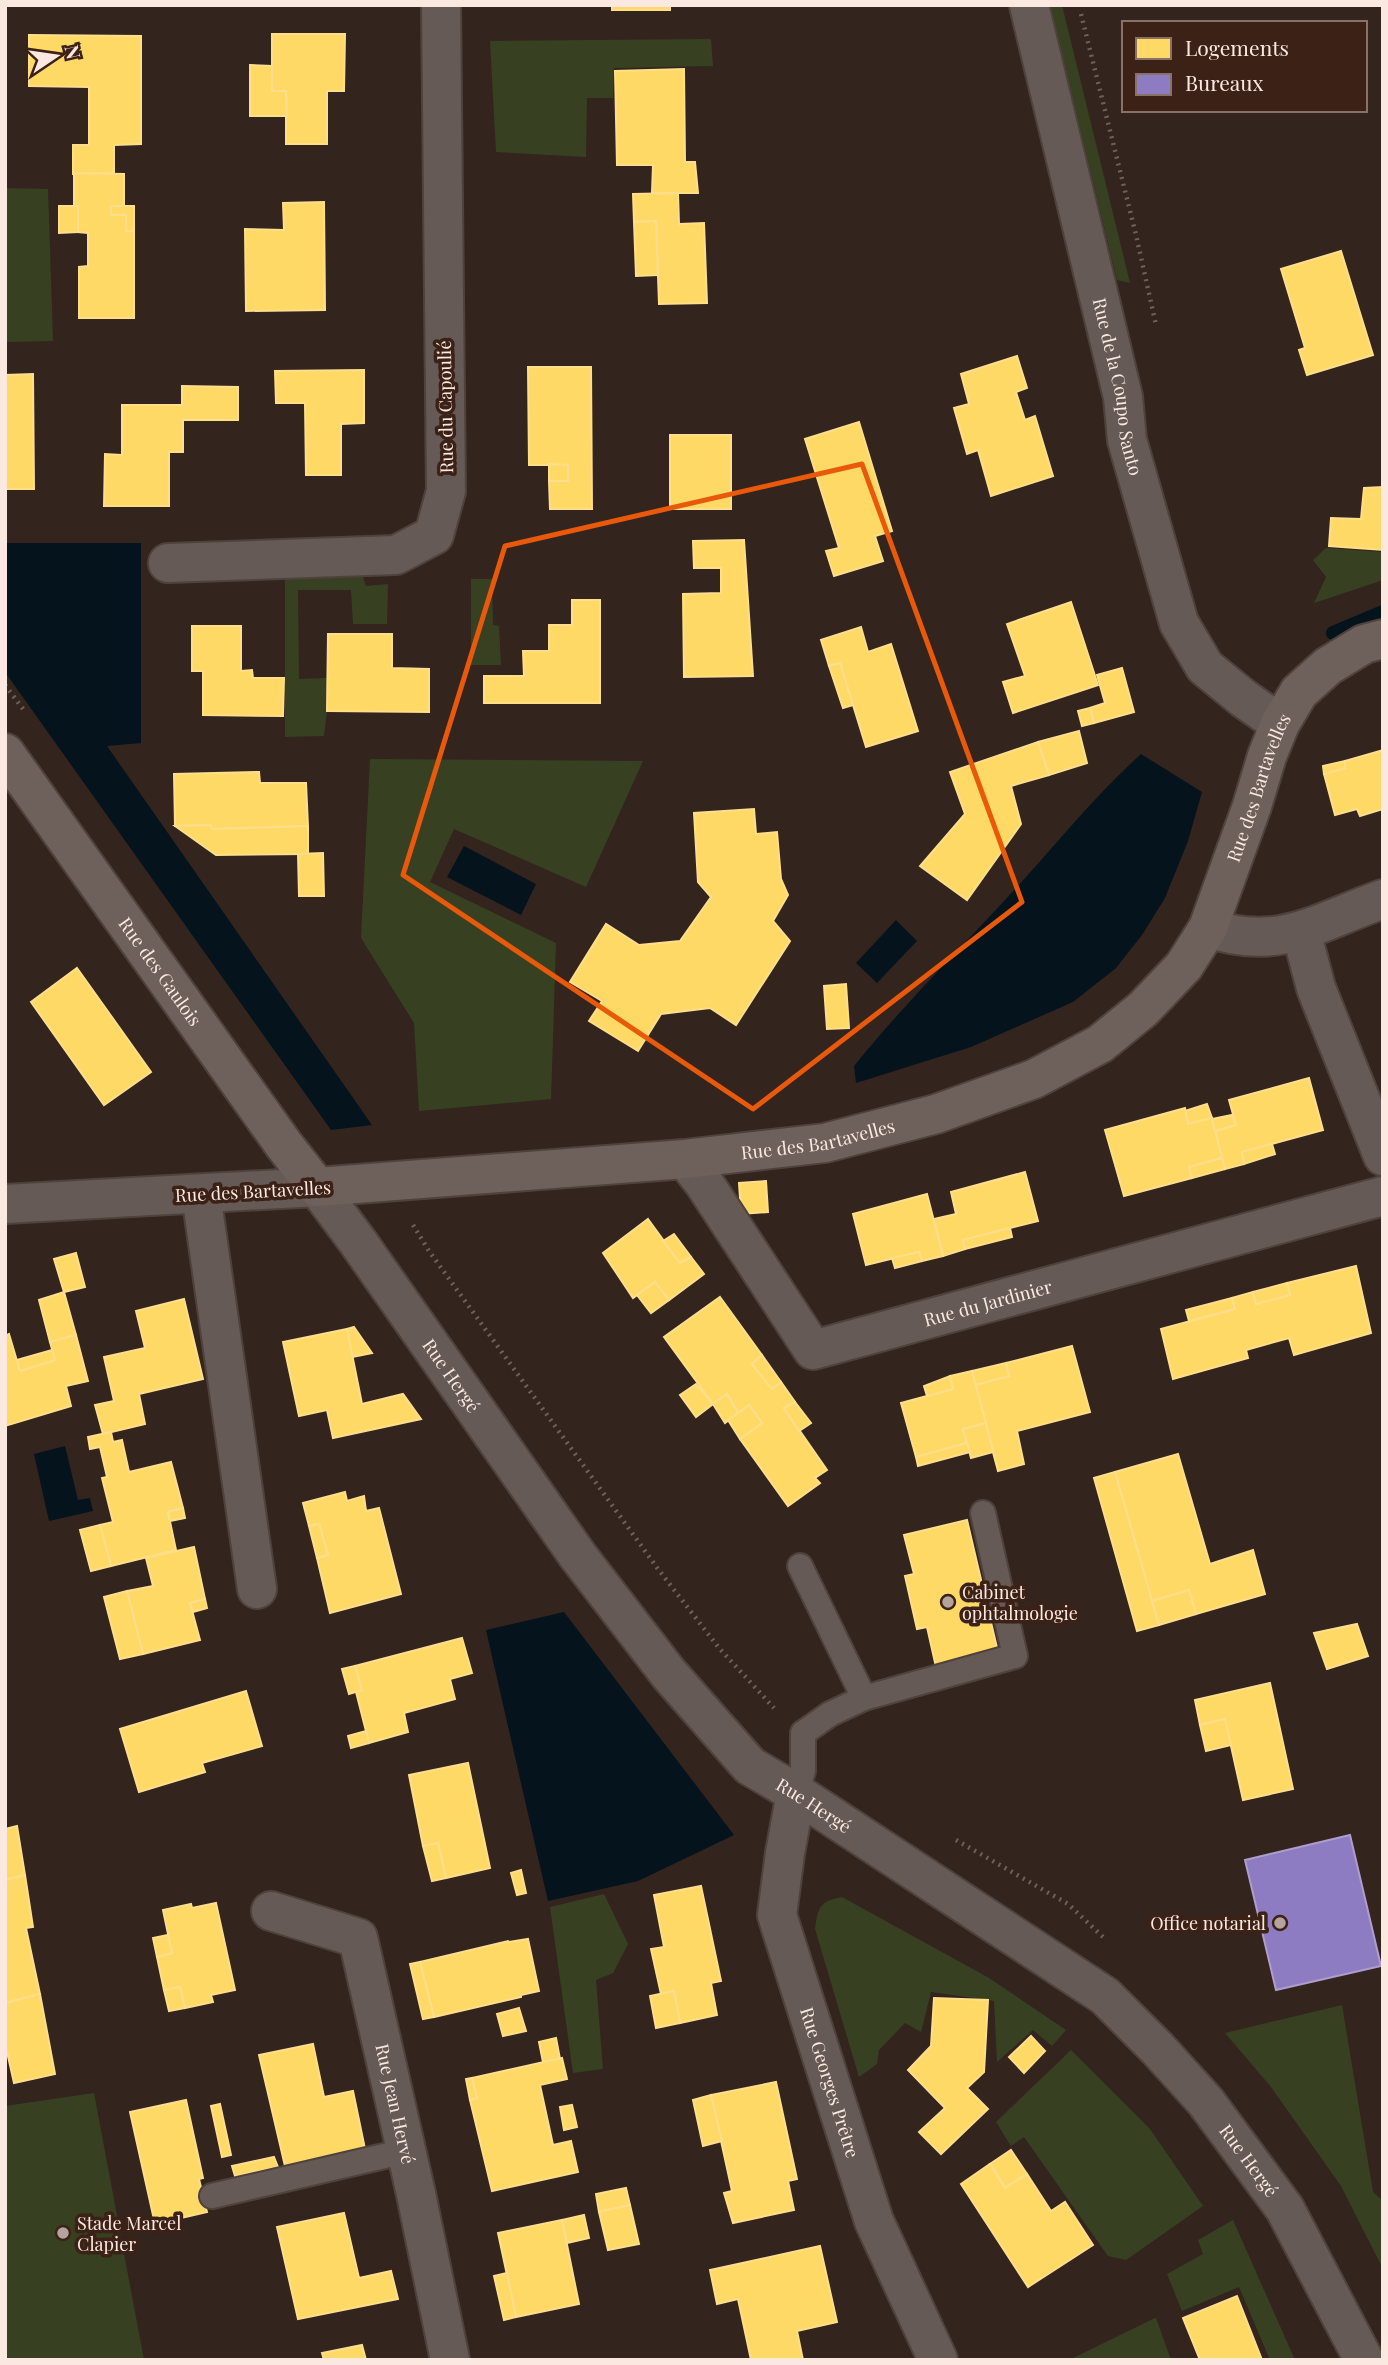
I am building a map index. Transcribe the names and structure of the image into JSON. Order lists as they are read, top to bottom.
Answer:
{
  "streets": {
    "street": [
      "Rue de la Coupo Santo",
      "Rue du Capoulié",
      "Rue des Bartavelles",
      "Rue des Gaulois",
      "Rue du Jardinier",
      "Rue Hergé",
      "Rue Georges Prêtre",
      "Rue Jean Hervé"
    ]
  },
  "crossings": [
    ["Rue de la Coupo Santo", "Rue des Bartavelles"],
    ["Rue des Bartavelles", "Rue des Gaulois"],
    ["Rue des Bartavelles", "Rue du Jardinier"],
    ["Rue des Bartavelles", "Rue Hergé"],
    ["Rue des Gaulois", "Rue Hergé"],
    ["Rue Hergé", "Rue Georges Prêtre"]
  ],
  "places": ["Cabinet ophtalmologie", "Office notarial", "Stade Marcel Clapier"],
  "legend": ["Logements", "Bureaux"],
  "north": "right"
}
